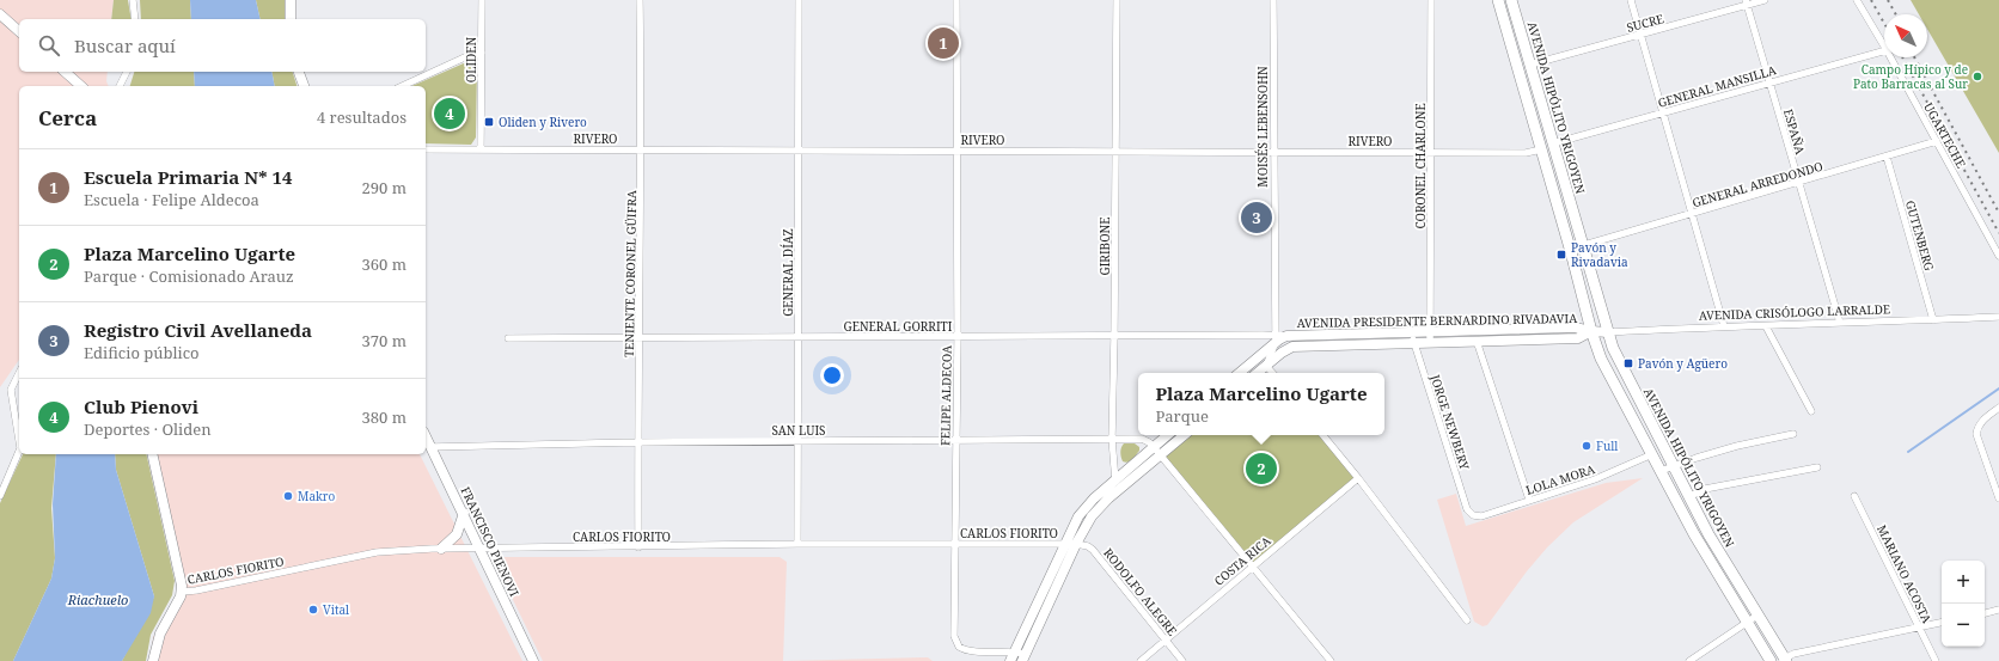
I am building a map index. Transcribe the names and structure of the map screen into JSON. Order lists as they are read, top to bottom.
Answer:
{
  "streets": {
    "main road": [
      "AVENIDA HIPÓLITO YRIGOYEN",
      "AVENIDA CRISÓLOGO LARRALDE",
      "AVENIDA PRESIDENTE BERNARDINO RIVADAVIA",
      "FRANCISCO PIENOVI"
    ],
    "street": [
      "SUCRE",
      "OLIDEN",
      "GENERAL MANSILLA",
      "MOISÉS LEBENSOHN",
      "ESPAÑA",
      "UGARTECHE",
      "RIVERO",
      "CORONEL CHARLONE",
      "GENERAL ARREDONDO",
      "GUTENBERG",
      "GIRIBONE",
      "GENERAL DÍAZ",
      "TENIENTE CORONEL GÜIFRA",
      "GENERAL GORRITI",
      "FELIPE ALDECOA",
      "JORGE NEWBERY",
      "SAN LUIS",
      "LOLA MORA",
      "CARLOS FIORITO",
      "COSTA RICA",
      "MARIANO ACOSTA",
      "RODOLFO ALEGRE"
    ]
  },
  "crossings": [
    ["SUCRE", "AVENIDA HIPÓLITO YRIGOYEN"],
    ["SUCRE", "ESPAÑA"],
    ["OLIDEN", "RIVERO"],
    ["GENERAL MANSILLA", "AVENIDA HIPÓLITO YRIGOYEN"],
    ["GENERAL MANSILLA", "ESPAÑA"],
    ["AVENIDA HIPÓLITO YRIGOYEN", "GENERAL ARREDONDO"],
    ["AVENIDA HIPÓLITO YRIGOYEN", "AVENIDA CRISÓLOGO LARRALDE"],
    ["MOISÉS LEBENSOHN", "RIVERO"],
    ["MOISÉS LEBENSOHN", "AVENIDA PRESIDENTE BERNARDINO RIVADAVIA"],
    ["MOISÉS LEBENSOHN", "GENERAL GORRITI"],
    ["ESPAÑA", "GENERAL ARREDONDO"],
    ["ESPAÑA", "AVENIDA CRISÓLOGO LARRALDE"],
    ["UGARTECHE", "GENERAL ARREDONDO"],
    ["RIVERO", "CORONEL CHARLONE"],
    ["RIVERO", "GIRIBONE"],
    ["RIVERO", "GENERAL DÍAZ"],
    ["RIVERO", "TENIENTE CORONEL GÜIFRA"],
    ["RIVERO", "FELIPE ALDECOA"],
    ["CORONEL CHARLONE", "AVENIDA PRESIDENTE BERNARDINO RIVADAVIA"],
    ["GENERAL ARREDONDO", "GUTENBERG"],
    ["GUTENBERG", "AVENIDA CRISÓLOGO LARRALDE"],
    ["GIRIBONE", "GENERAL GORRITI"],
    ["GIRIBONE", "SAN LUIS"],
    ["GENERAL DÍAZ", "GENERAL GORRITI"],
    ["GENERAL DÍAZ", "SAN LUIS"],
    ["GENERAL DÍAZ", "CARLOS FIORITO"],
    ["TENIENTE CORONEL GÜIFRA", "GENERAL GORRITI"],
    ["TENIENTE CORONEL GÜIFRA", "SAN LUIS"],
    ["TENIENTE CORONEL GÜIFRA", "CARLOS FIORITO"],
    ["AVENIDA CRISÓLOGO LARRALDE", "AVENIDA PRESIDENTE BERNARDINO RIVADAVIA"],
    ["AVENIDA PRESIDENTE BERNARDINO RIVADAVIA", "GENERAL GORRITI"],
    ["AVENIDA PRESIDENTE BERNARDINO RIVADAVIA", "JORGE NEWBERY"],
    ["GENERAL GORRITI", "FELIPE ALDECOA"],
    ["FELIPE ALDECOA", "SAN LUIS"],
    ["FELIPE ALDECOA", "CARLOS FIORITO"],
    ["JORGE NEWBERY", "LOLA MORA"],
    ["SAN LUIS", "FRANCISCO PIENOVI"],
    ["CARLOS FIORITO", "FRANCISCO PIENOVI"],
    ["CARLOS FIORITO", "RODOLFO ALEGRE"],
    ["COSTA RICA", "RODOLFO ALEGRE"]
  ],
  "water": ["Riachuelo"],
  "places": {
    "other": [
      "Campo Hípico y de Pato Barracas al Sur",
      "Full",
      "Makro",
      "Vital"
    ],
    "transit": ["Oliden y Rivero", "Pavón y Rivadavia", "Pavón y Agüero"]
  },
  "north": "top left",
  "page": {
    "search": "Buscar aquí",
    "pins": [
      "1",
      "4",
      "3",
      "2"
    ],
    "heading": ["Cerca", "4 resultados"],
    "list": [
      {
        "mark": "1",
        "name": "Escuela Primaria N* 14",
        "note": "Escuela · Felipe Aldecoa",
        "value": "290 m"
      },
      {
        "mark": "2",
        "name": "Plaza Marcelino Ugarte",
        "note": "Parque · Comisionado Arauz",
        "value": "360 m"
      },
      {
        "mark": "3",
        "name": "Registro Civil Avellaneda",
        "note": "Edificio público",
        "value": "370 m"
      },
      {
        "mark": "4",
        "name": "Club Pienovi",
        "note": "Deportes · Oliden",
        "value": "380 m"
      }
    ],
    "popup": ["Plaza Marcelino Ugarte", "Parque"],
    "map_buttons": ["+", "−"]
  }
}
